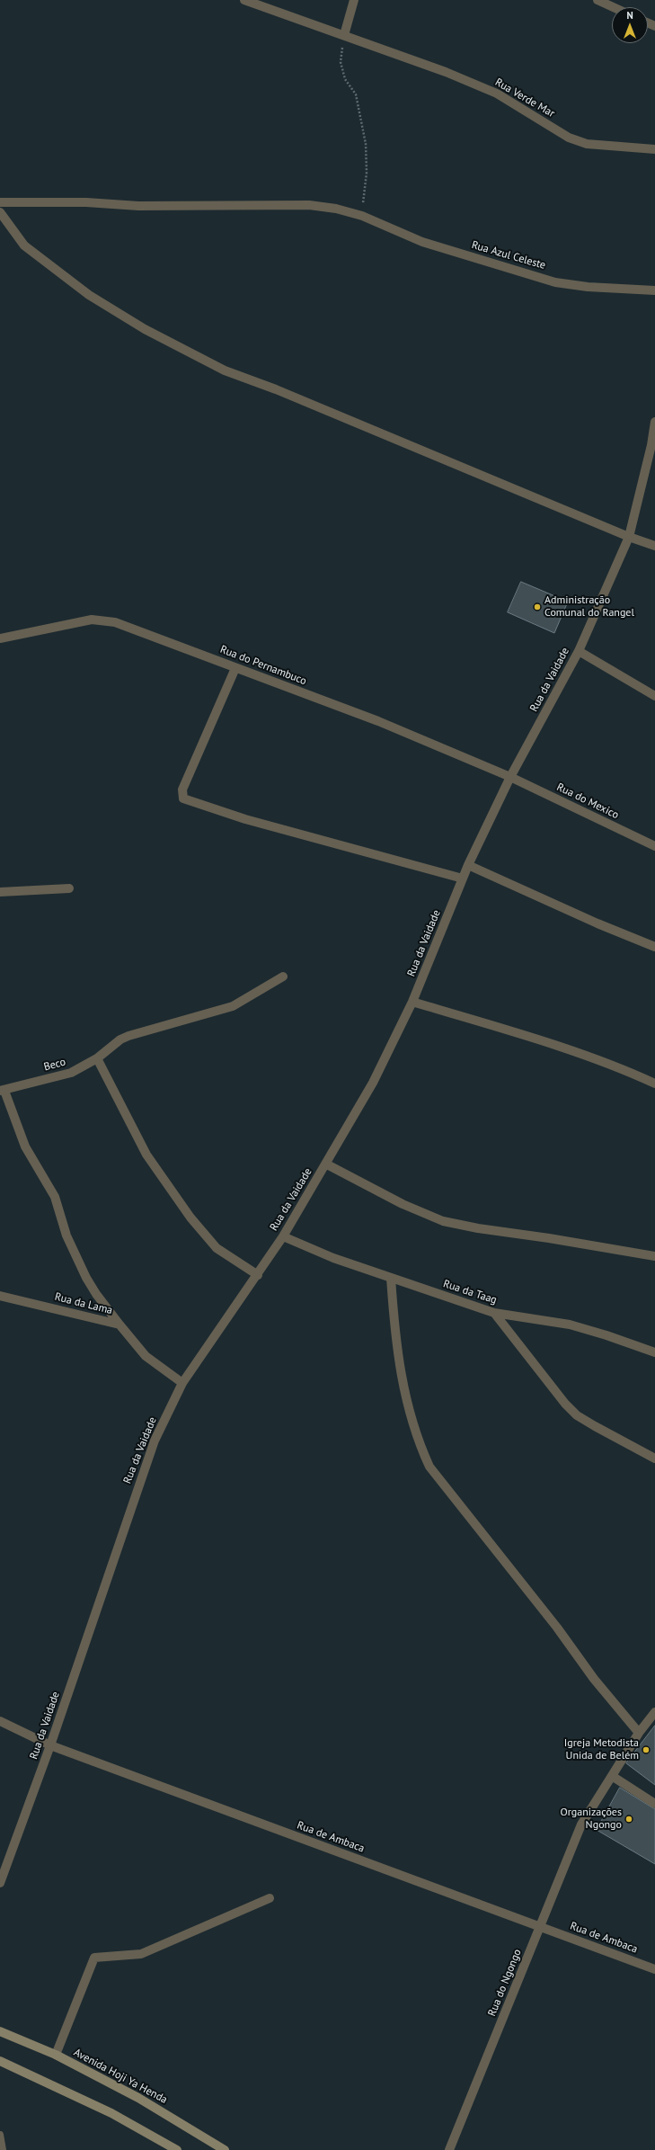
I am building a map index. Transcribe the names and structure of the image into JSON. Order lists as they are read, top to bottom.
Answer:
{
  "streets": {
    "main road": ["Avenida Hoji Ya Henda"],
    "street": [
      "Rua Verde Mar",
      "Rua Azul Celeste",
      "Rua do Pernambuco",
      "Rua da Vaidade",
      "Rua do Mexico",
      "Beco",
      "Rua da Taag",
      "Rua da Lama",
      "Rua de Ambaca",
      "Rua do Ngongo"
    ]
  },
  "crossings": [
    ["Rua do Pernambuco", "Rua da Vaidade"],
    ["Rua do Pernambuco", "Rua do Mexico"],
    ["Rua da Vaidade", "Rua do Mexico"],
    ["Rua da Vaidade", "Rua da Taag"],
    ["Rua da Vaidade", "Rua da Lama"],
    ["Rua da Vaidade", "Rua de Ambaca"],
    ["Beco", "Rua da Lama"],
    ["Rua de Ambaca", "Rua do Ngongo"]
  ],
  "places": ["Administração Comunal do Rangel", "Igreja Metodista Unida de Belém", "Organizações Ngongo"],
  "north": "top"
}
